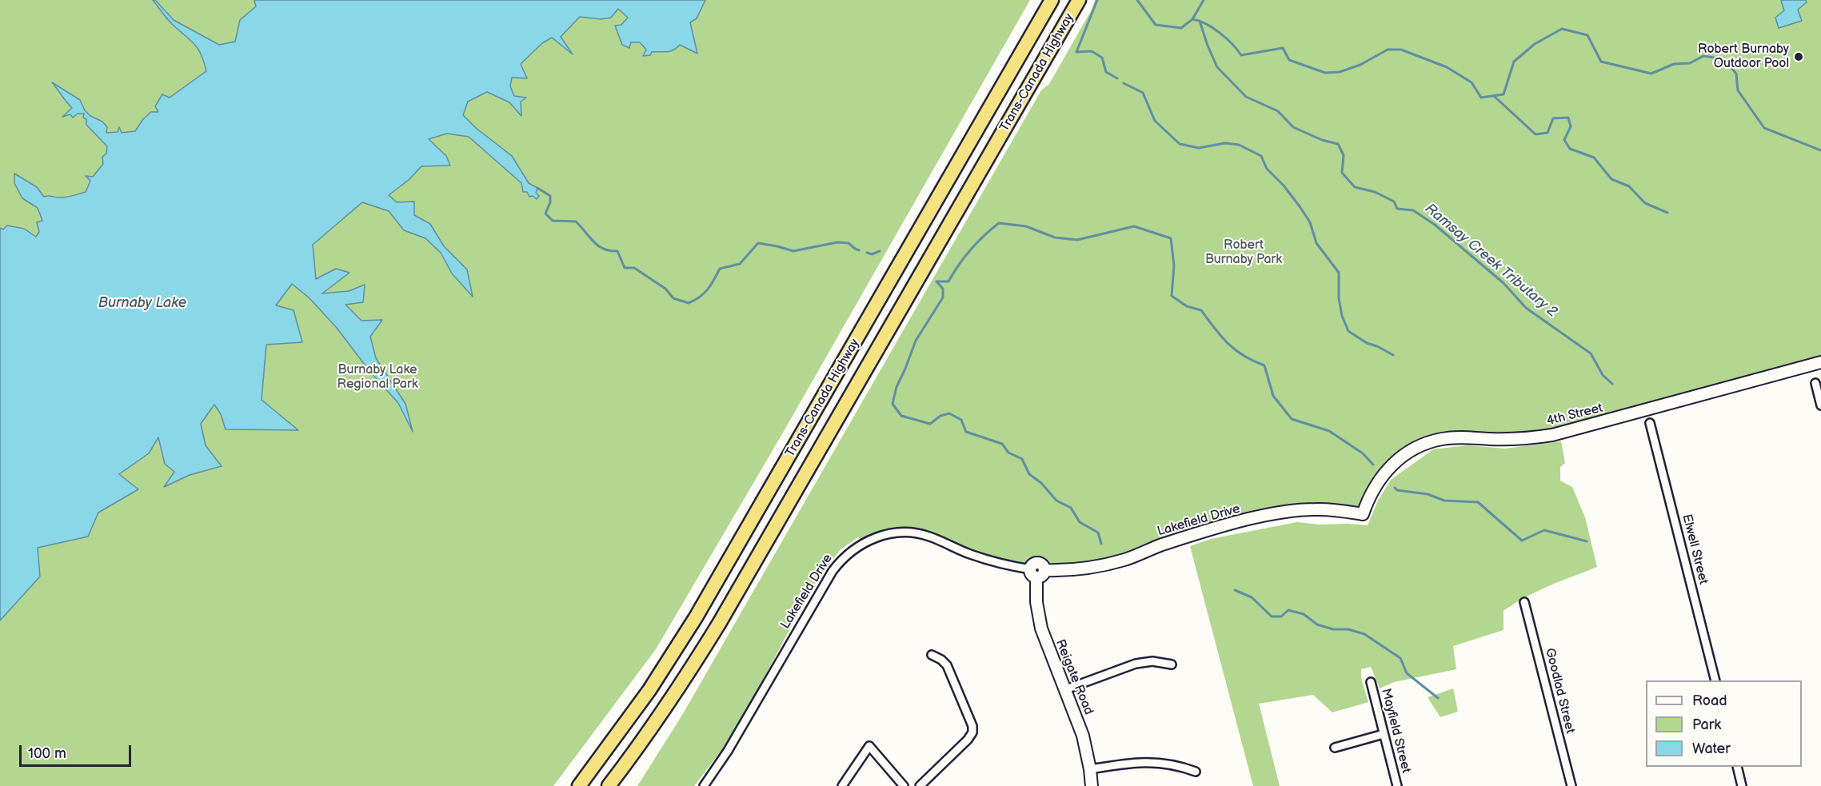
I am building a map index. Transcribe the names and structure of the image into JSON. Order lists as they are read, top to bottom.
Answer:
{
  "streets": {
    "highway": ["Trans-Canada Highway"],
    "street": [
      "4th Street",
      "Lakefield Drive",
      "Elwell Street",
      "Reigate Road",
      "Goodlad Street",
      "Mayfield Street"
    ]
  },
  "crossings": [
    ["4th Street", "Lakefield Drive"],
    ["Lakefield Drive", "Reigate Road"]
  ],
  "water": ["Ramsay Creek Tributary 2", "Burnaby Lake"],
  "parks": ["Robert Burnaby Park", "Burnaby Lake Regional Park"],
  "places": ["Robert Burnaby Outdoor Pool"],
  "legend": ["Road", "Park", "Water"],
  "scale_bar": "100 m"
}
